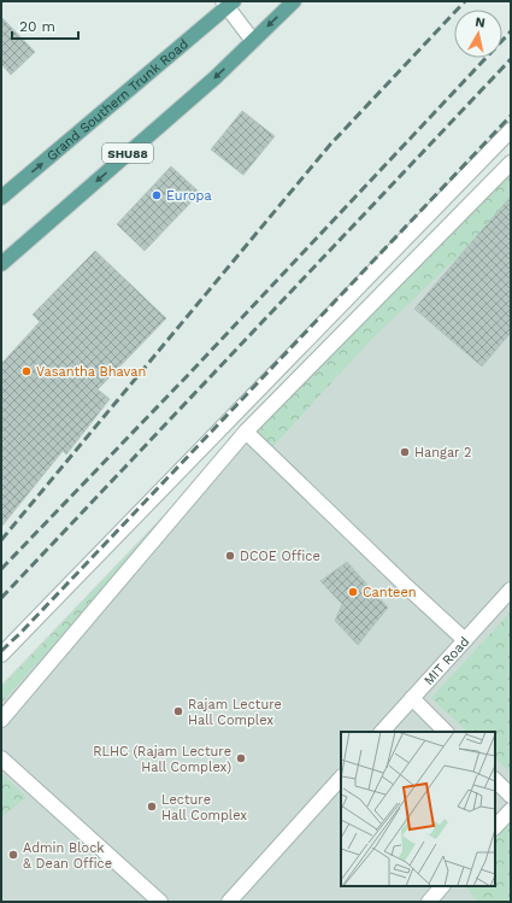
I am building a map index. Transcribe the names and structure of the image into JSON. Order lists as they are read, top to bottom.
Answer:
{
  "streets": {
    "main road": ["Grand Southern Trunk Road", "SHU88"],
    "street": ["MIT Road"]
  },
  "places": [
    "Europa",
    "Vasantha Bhavan",
    "Hangar 2",
    "DCOE Office",
    "Canteen",
    "Rajam Lecture Hall Complex",
    "RLHC (Rajam Lecture Hall Complex)",
    "Lecture Hall Complex",
    "Admin Block & Dean Office"
  ],
  "scale_bar": "20 m",
  "north": "top"
}
